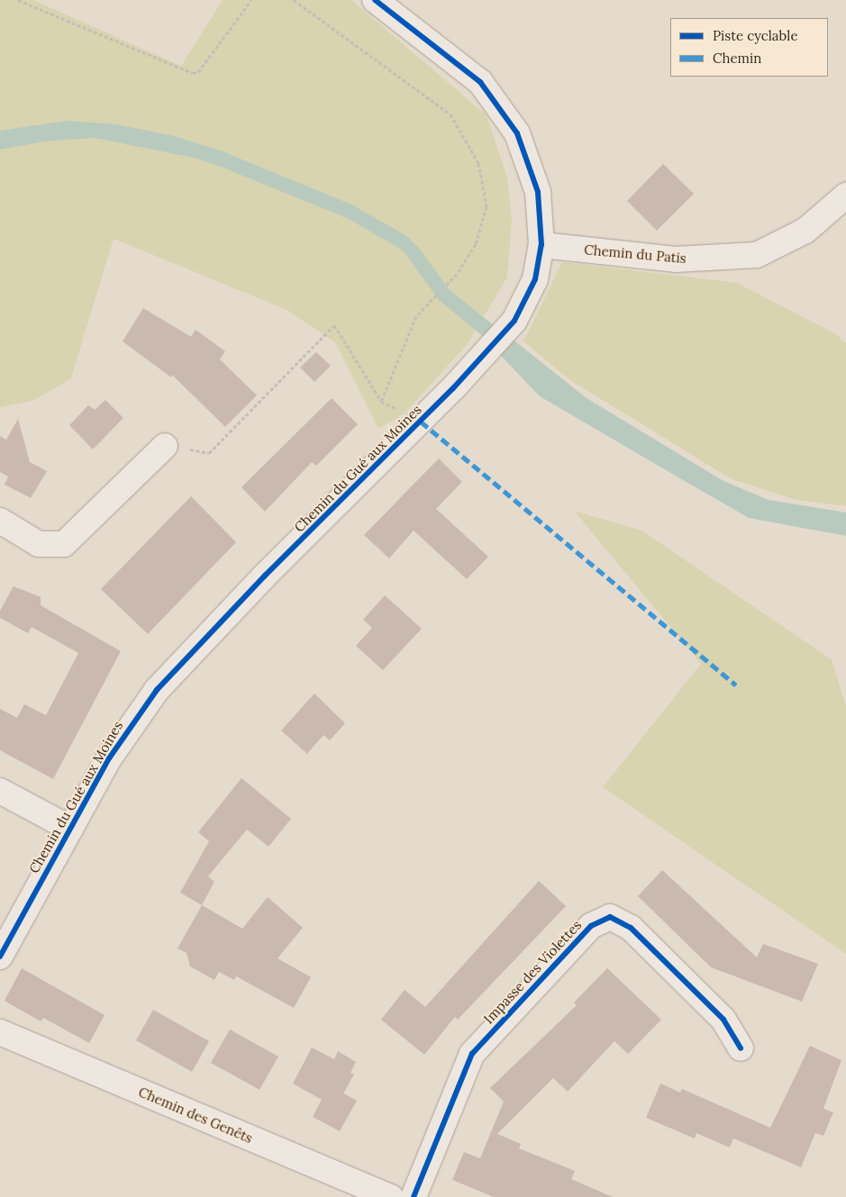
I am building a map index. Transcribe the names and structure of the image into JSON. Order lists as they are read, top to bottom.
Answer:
{
  "streets": {
    "street": [
      "Chemin du Patis",
      "Chemin du Gué aux Moines",
      "Impasse des Violettes",
      "Chemin des Genêts"
    ]
  },
  "crossings": [
    ["Chemin du Patis", "Chemin du Gué aux Moines"]
  ],
  "legend": ["Piste cyclable", "Chemin"]
}
